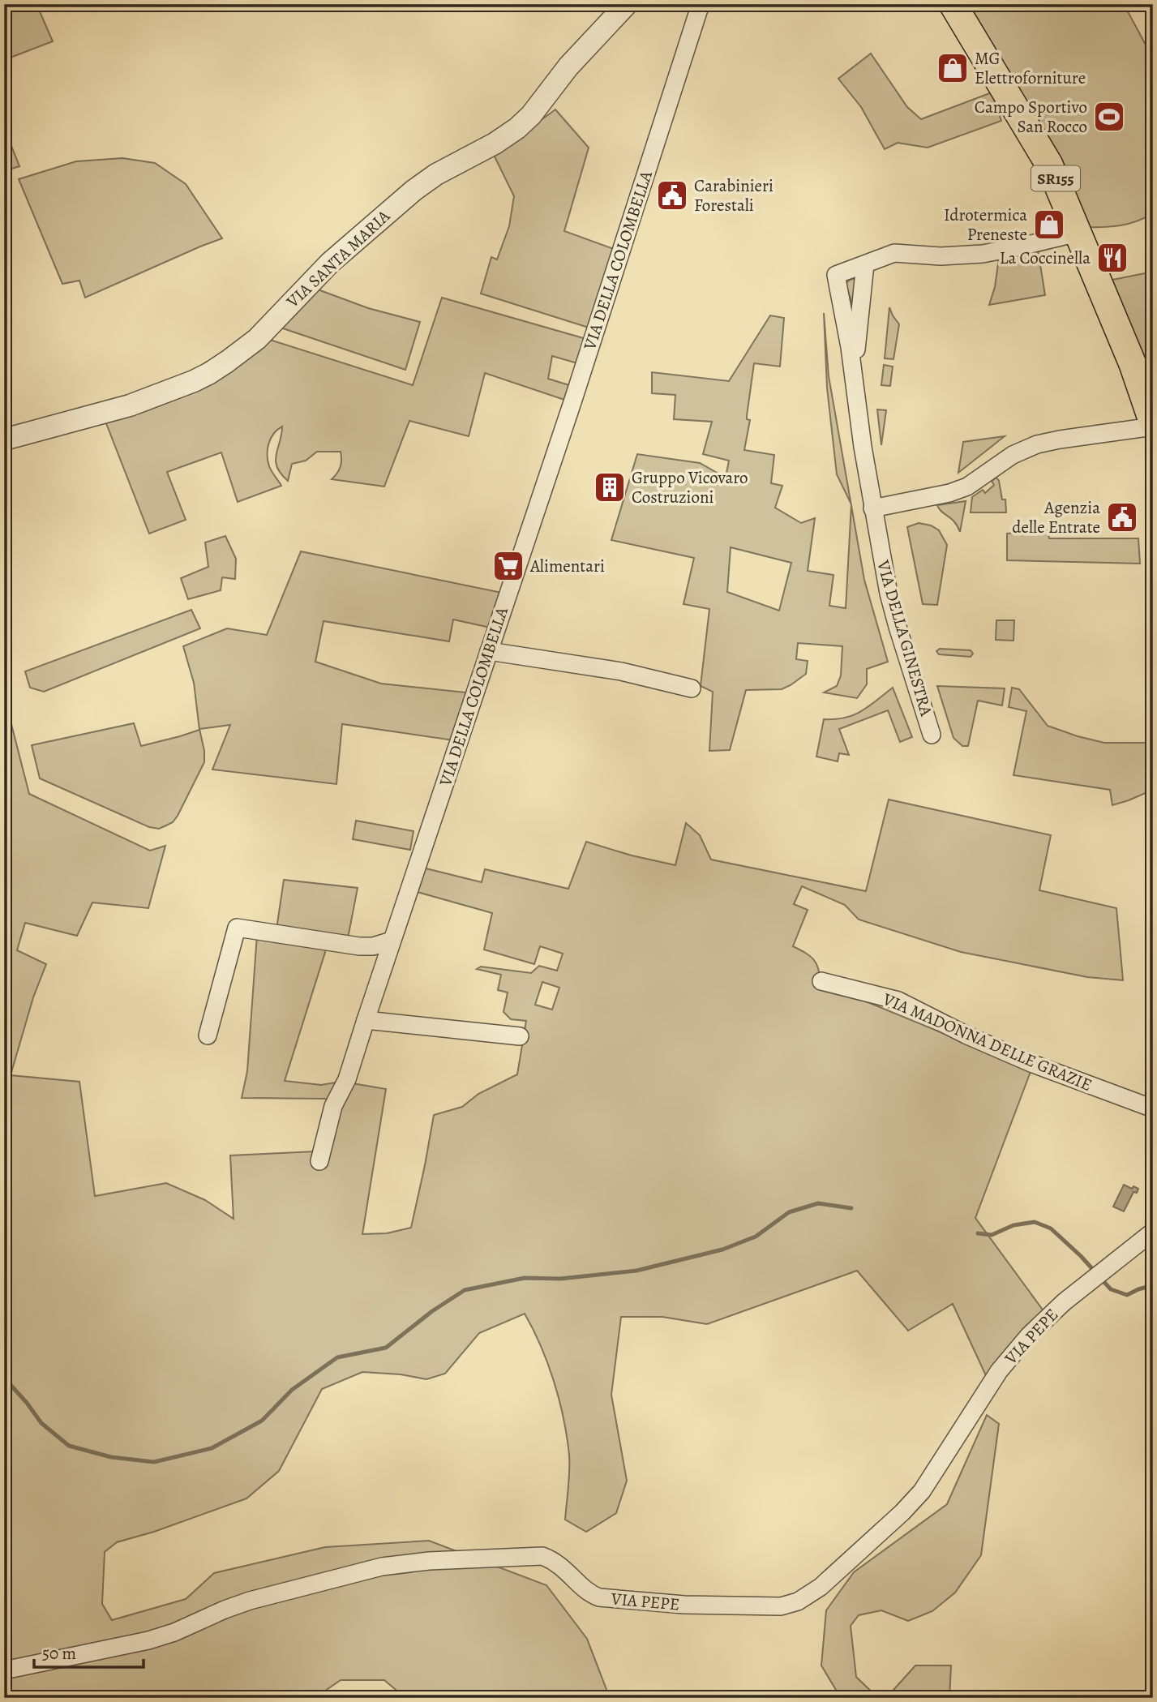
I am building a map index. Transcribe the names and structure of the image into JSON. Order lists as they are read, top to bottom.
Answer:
{
  "streets": {
    "main road": ["SR155"],
    "street": [
      "VIA SANTA MARIA",
      "VIA DELLA COLOMBELLA",
      "VIA DELLA GINESTRA",
      "VIA MADONNA DELLE GRAZIE",
      "VIA PEPE"
    ]
  },
  "crossings": [
    ["SR155", "VIA DELLA GINESTRA"]
  ],
  "places": {
    "shop": ["MG Elettroforniture", "Idrotermica Preneste"],
    "sports": ["Campo Sportivo San Rocco"],
    "public building": ["Carabinieri Forestali", "Agenzia delle Entrate"],
    "restaurant": ["La Coccinella"],
    "building": ["Gruppo Vicovaro Costruzioni"],
    "supermarket": ["Alimentari"]
  },
  "scale_bar": "50 m"
}
